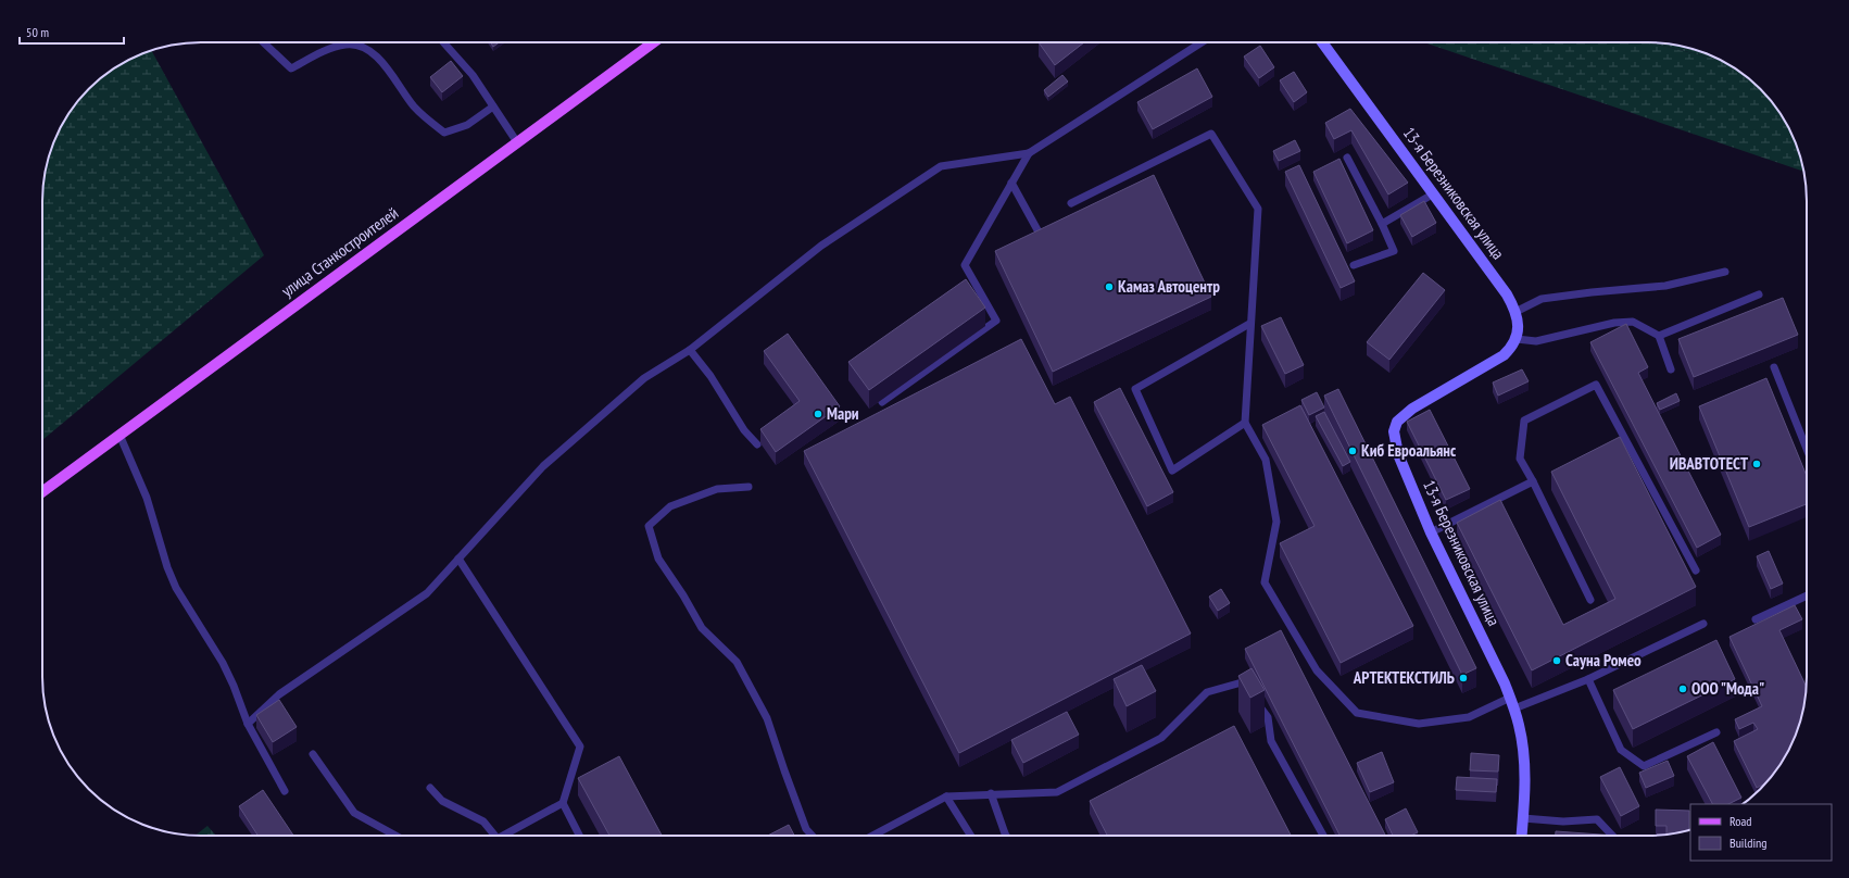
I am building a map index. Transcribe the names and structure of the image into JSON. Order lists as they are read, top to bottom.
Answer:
{
  "streets": {
    "main road": ["улица Станкостроителей"],
    "street": ["13-я Березниковская улица"]
  },
  "places": [
    "Камаз Автоцентр",
    "Мари",
    "Киб Евроальянс",
    "ИВАВТОТЕСТ",
    "Сауна Ромео",
    "АРТЕКТЕКСТИЛЬ",
    "ООО \"Мода\""
  ],
  "legend": ["Road", "Building"],
  "scale_bar": "50 m"
}
